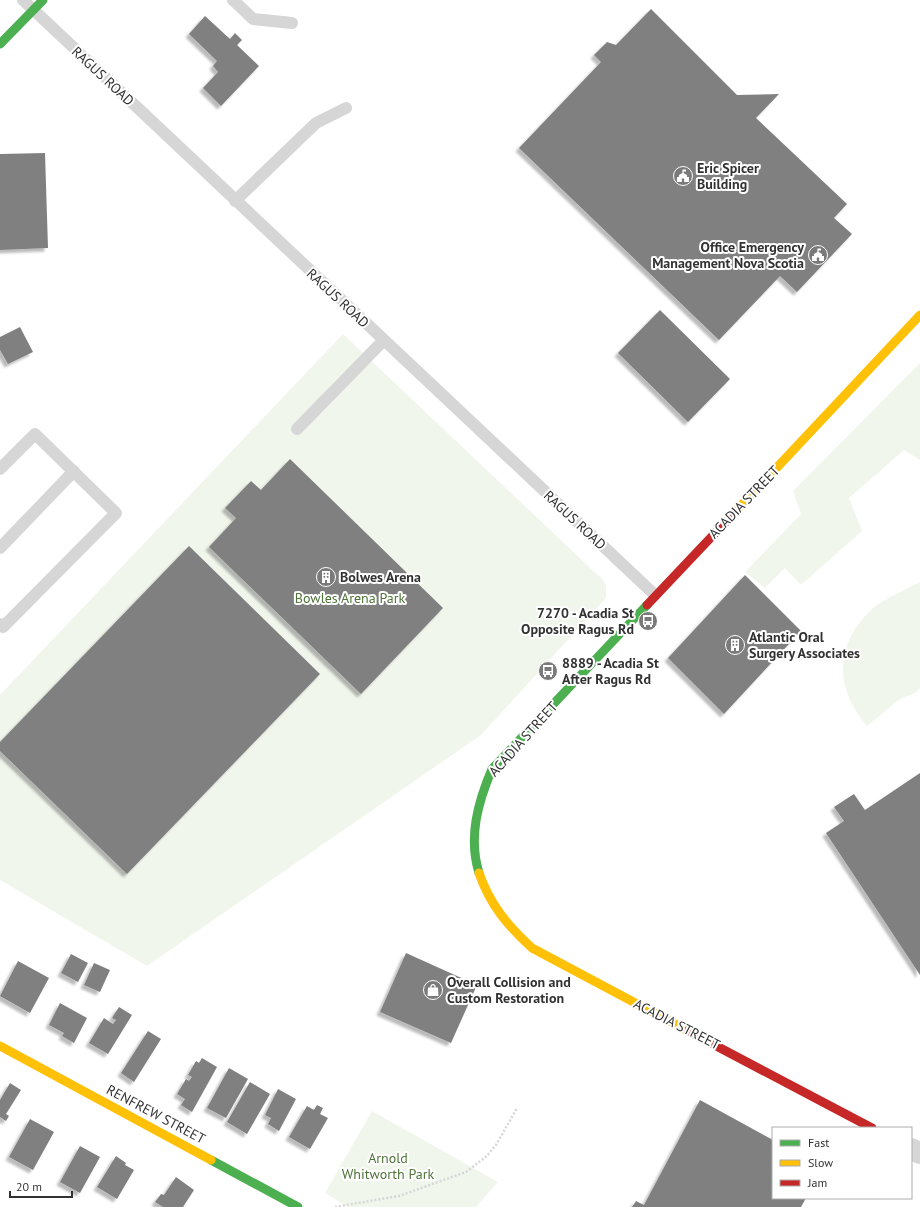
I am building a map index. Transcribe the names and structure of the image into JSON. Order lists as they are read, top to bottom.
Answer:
{
  "streets": {
    "street": ["ACADIA STREET", "RENFREW STREET"],
    "lane": ["RAGUS ROAD"]
  },
  "crossings": [
    ["RAGUS ROAD", "ACADIA STREET"]
  ],
  "parks": ["Bowles Arena Park", "Arnold Whitworth Park"],
  "places": {
    "public building": ["Eric Spicer Building", "Office Emergency Management Nova Scotia"],
    "building": ["Bolwes Arena", "Atlantic Oral Surgery Associates"],
    "bus stop": ["7270 - Acadia St Opposite Ragus Rd", "8889 - Acadia St After Ragus Rd"],
    "shop": ["Overall Collision and Custom Restoration"]
  },
  "legend": ["Fast", "Slow", "Jam"],
  "scale_bar": "20 m"
}
